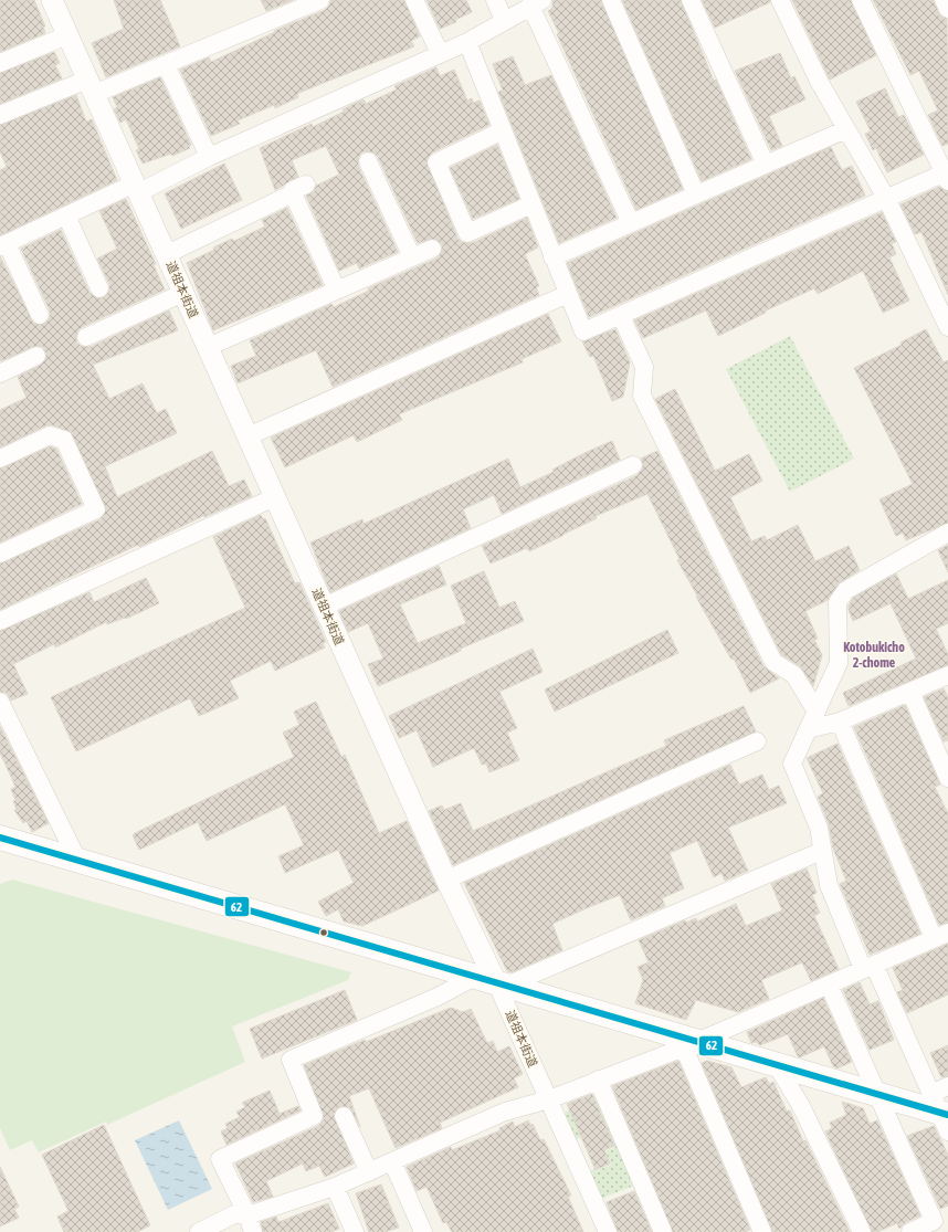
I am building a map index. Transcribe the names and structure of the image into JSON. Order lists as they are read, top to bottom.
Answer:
{
  "streets": {
    "street": ["道祖本街道"]
  },
  "districts": ["Kotobukicho 2-chome"],
  "lines": ["transit line 62"]
}
